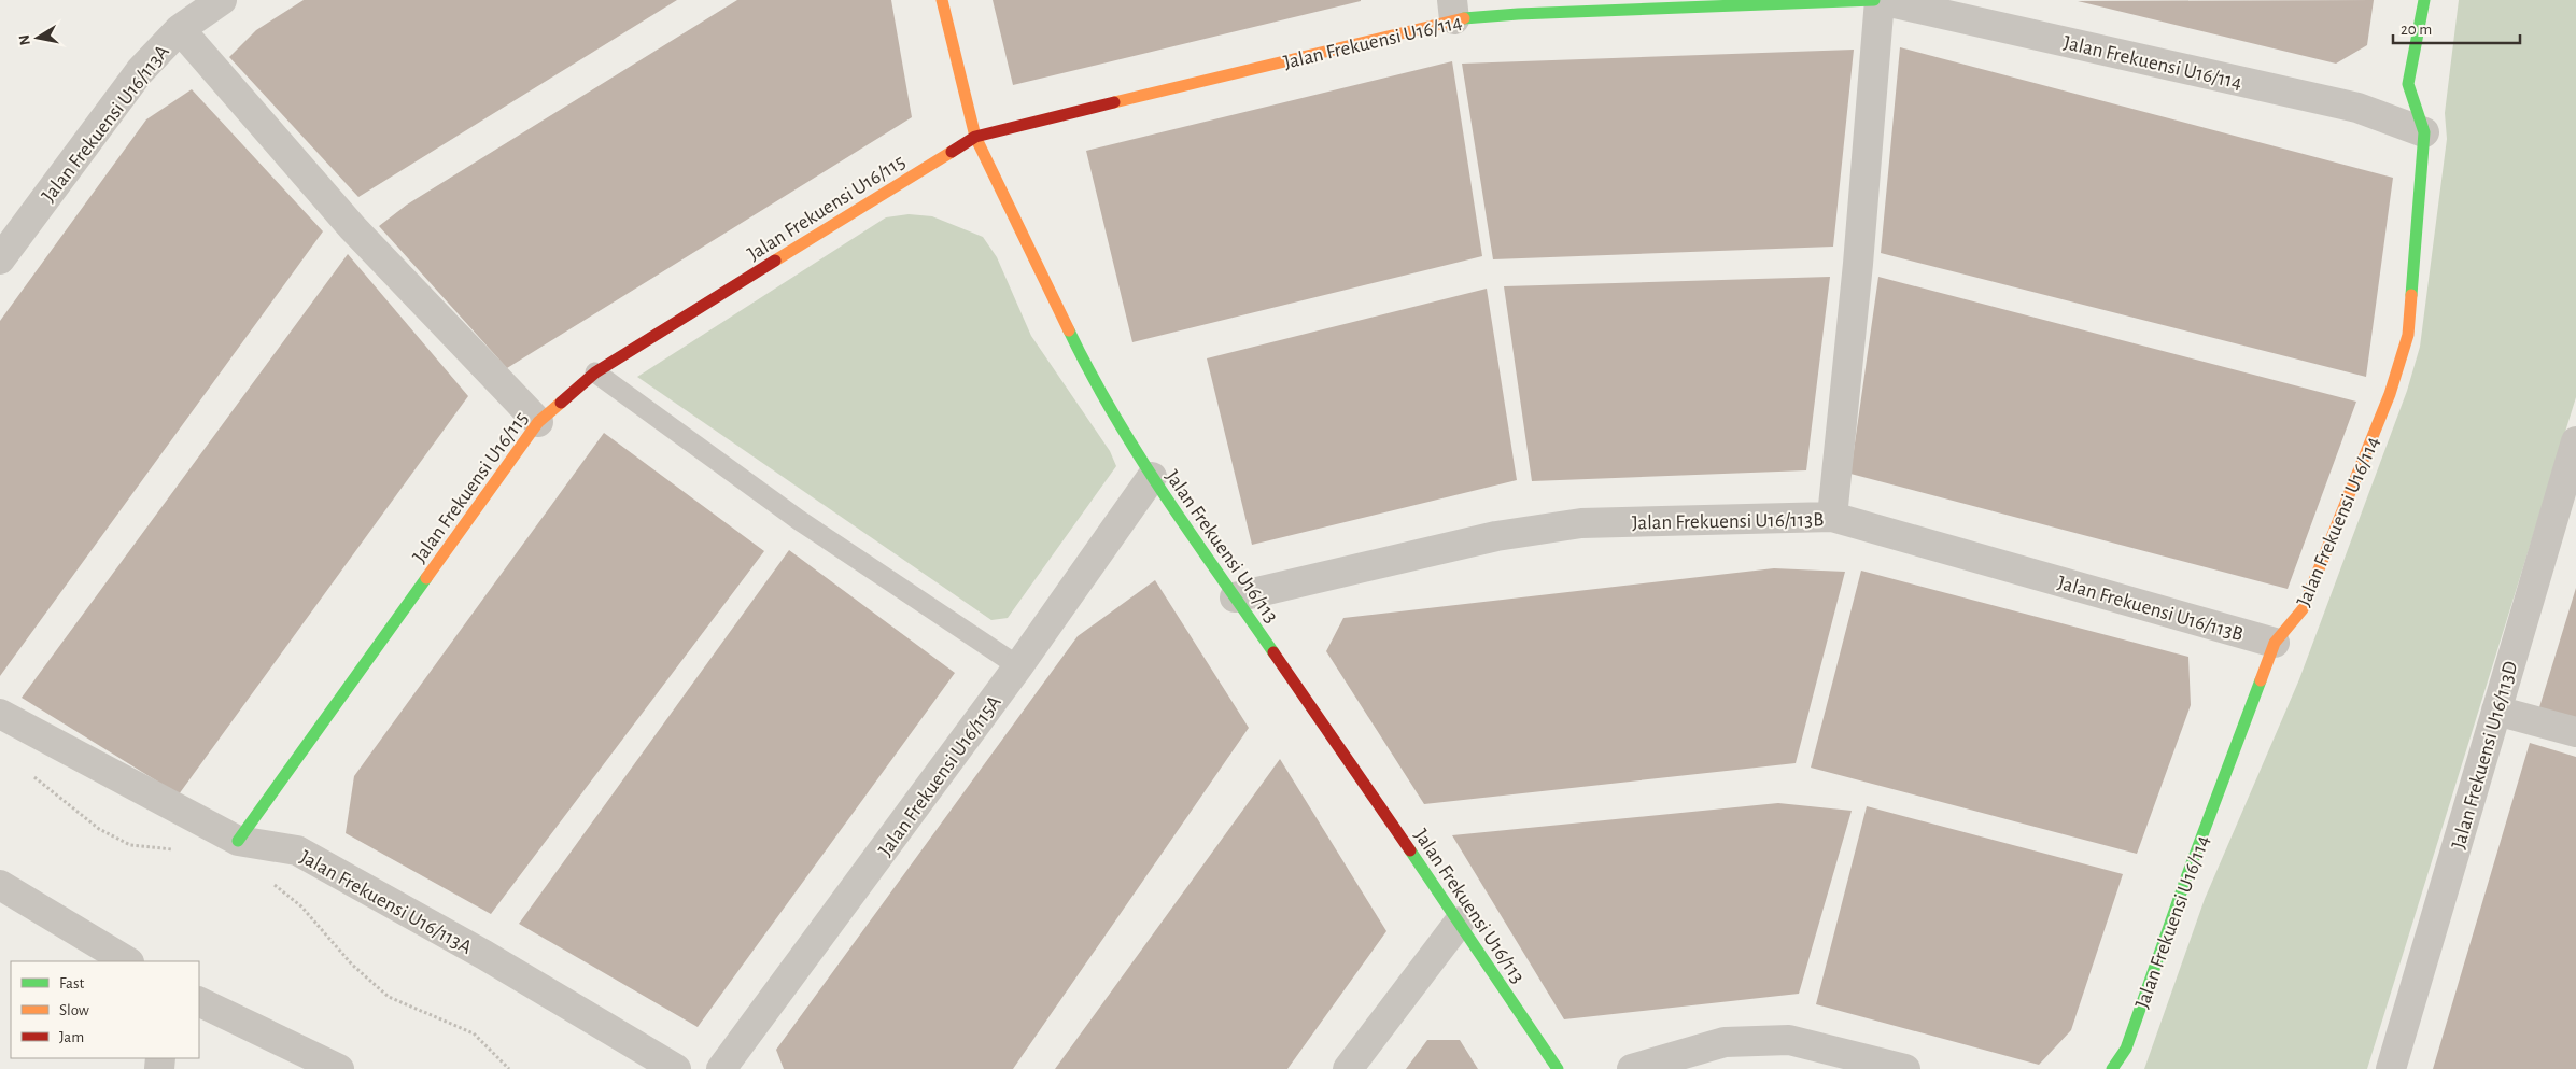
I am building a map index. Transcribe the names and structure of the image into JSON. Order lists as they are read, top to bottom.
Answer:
{
  "streets": {
    "street": [
      "Jalan Frekuensi U16/114",
      "Jalan Frekuensi U16/113A",
      "Jalan Frekuensi U16/115",
      "Jalan Frekuensi U16/113B",
      "Jalan Frekuensi U16/113",
      "Jalan Frekuensi U16/113D",
      "Jalan Frekuensi U16/115A"
    ]
  },
  "crossings": [
    ["Jalan Frekuensi U16/114", "Jalan Frekuensi U16/115"],
    ["Jalan Frekuensi U16/114", "Jalan Frekuensi U16/113B"],
    ["Jalan Frekuensi U16/114", "Jalan Frekuensi U16/113"],
    ["Jalan Frekuensi U16/113A", "Jalan Frekuensi U16/115"],
    ["Jalan Frekuensi U16/115", "Jalan Frekuensi U16/113"],
    ["Jalan Frekuensi U16/113B", "Jalan Frekuensi U16/113"],
    ["Jalan Frekuensi U16/113", "Jalan Frekuensi U16/115A"]
  ],
  "legend": ["Fast", "Slow", "Jam"],
  "scale_bar": "20 m",
  "north": "left"
}
